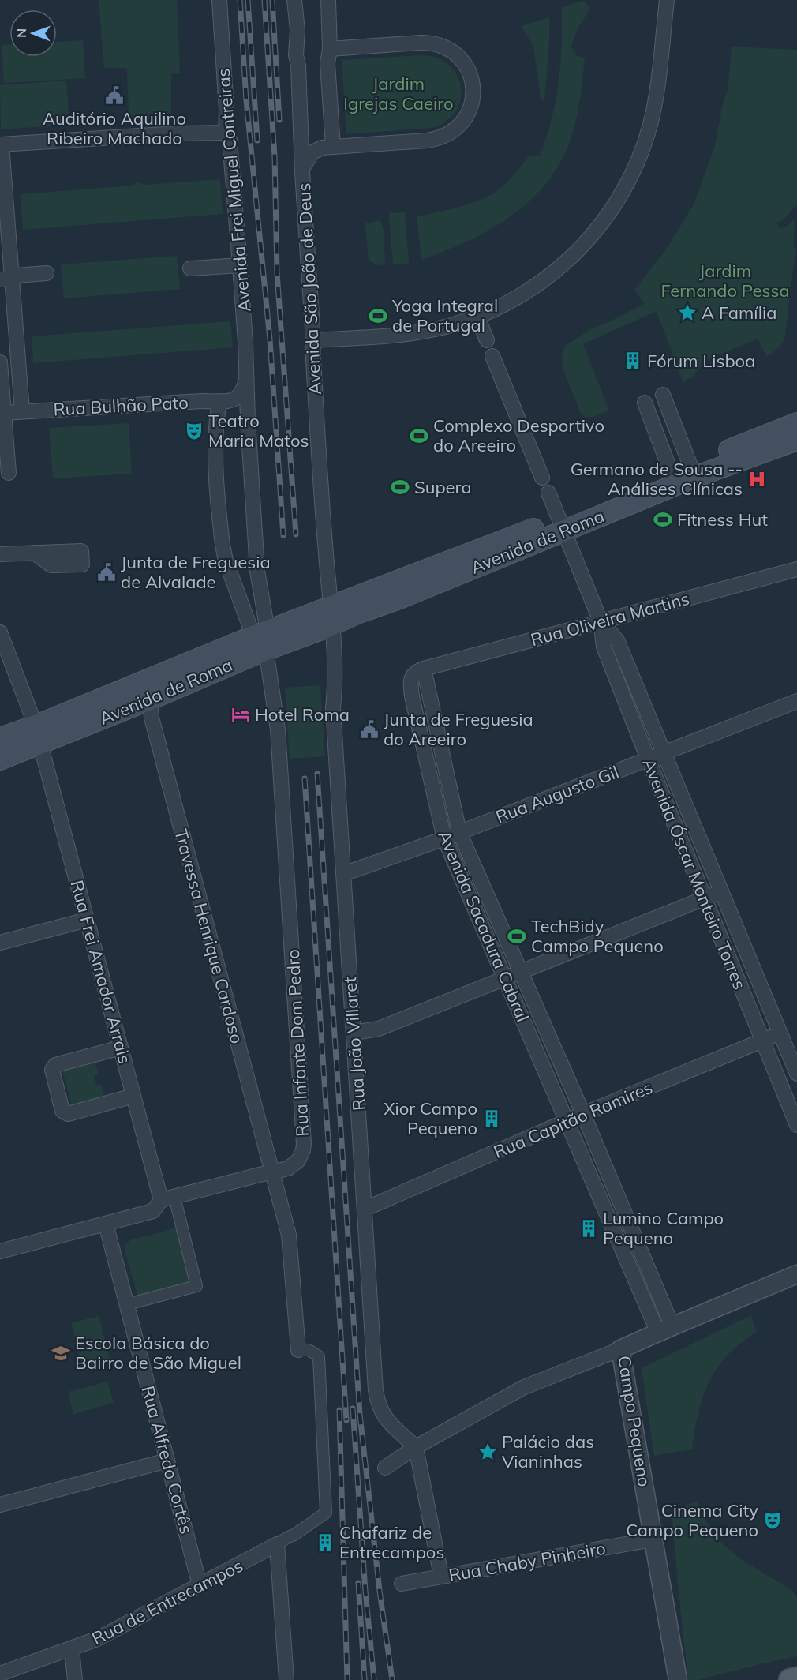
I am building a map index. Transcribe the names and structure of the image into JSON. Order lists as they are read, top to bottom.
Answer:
{
  "streets": {
    "main road": ["Avenida de Roma"],
    "street": [
      "Avenida Frei Miguel Contreiras",
      "Avenida São João de Deus",
      "Rua Bulhão Pato",
      "Rua Oliveira Martins",
      "Rua Augusto Gil",
      "Avenida Óscar Monteiro Torres",
      "Avenida Sacadura Cabral",
      "Travessa Henrique Cardoso",
      "Rua Frei Amador Arrais",
      "Rua Infante Dom Pedro",
      "Rua João Villaret",
      "Rua Capitão Ramires",
      "Campo Pequeno",
      "Rua Alfredo Cortês",
      "Rua Chaby Pinheiro",
      "Rua de Entrecampos"
    ]
  },
  "crossings": [
    ["Avenida Frei Miguel Contreiras", "Avenida de Roma"],
    ["Avenida Frei Miguel Contreiras", "Rua Infante Dom Pedro"],
    ["Avenida São João de Deus", "Avenida de Roma"],
    ["Avenida São João de Deus", "Rua João Villaret"],
    ["Avenida de Roma", "Avenida Óscar Monteiro Torres"],
    ["Avenida de Roma", "Travessa Henrique Cardoso"],
    ["Avenida de Roma", "Rua Frei Amador Arrais"],
    ["Avenida de Roma", "Rua Infante Dom Pedro"],
    ["Avenida de Roma", "Rua João Villaret"],
    ["Rua Oliveira Martins", "Avenida Óscar Monteiro Torres"],
    ["Rua Oliveira Martins", "Avenida Sacadura Cabral"],
    ["Rua Augusto Gil", "Avenida Óscar Monteiro Torres"],
    ["Rua Augusto Gil", "Avenida Sacadura Cabral"],
    ["Rua Augusto Gil", "Rua João Villaret"],
    ["Avenida Óscar Monteiro Torres", "Rua Capitão Ramires"],
    ["Avenida Sacadura Cabral", "Rua Capitão Ramires"],
    ["Avenida Sacadura Cabral", "Campo Pequeno"],
    ["Travessa Henrique Cardoso", "Rua Infante Dom Pedro"],
    ["Rua Frei Amador Arrais", "Rua Infante Dom Pedro"],
    ["Rua João Villaret", "Rua Capitão Ramires"],
    ["Campo Pequeno", "Rua Chaby Pinheiro"],
    ["Rua Alfredo Cortês", "Rua de Entrecampos"]
  ],
  "parks": ["Jardim Igrejas Caeiro", "Jardim Fernando Pessa"],
  "places": {
    "public building": ["Auditório Aquilino Ribeiro Machado", "Junta de Freguesia de Alvalade", "Junta de Freguesia do Areeiro"],
    "place": ["A Família", "Palácio das Vianinhas"],
    "sports": [
      "Yoga Integral de Portugal",
      "Complexo Desportivo do Areeiro",
      "Supera",
      "Fitness Hut",
      "TechBidy Campo Pequeno"
    ],
    "building": [
      "Fórum Lisboa",
      "Xior Campo Pequeno",
      "Lumino Campo Pequeno",
      "Chafariz de Entrecampos"
    ],
    "theatre": ["Teatro Maria Matos", "Cinema City Campo Pequeno"],
    "hospital": ["Germano de Sousa -- Análises Clínicas"],
    "hotel": ["Hotel Roma"],
    "school or university": ["Escola Básica do Bairro de São Miguel"]
  },
  "north": "left"
}
